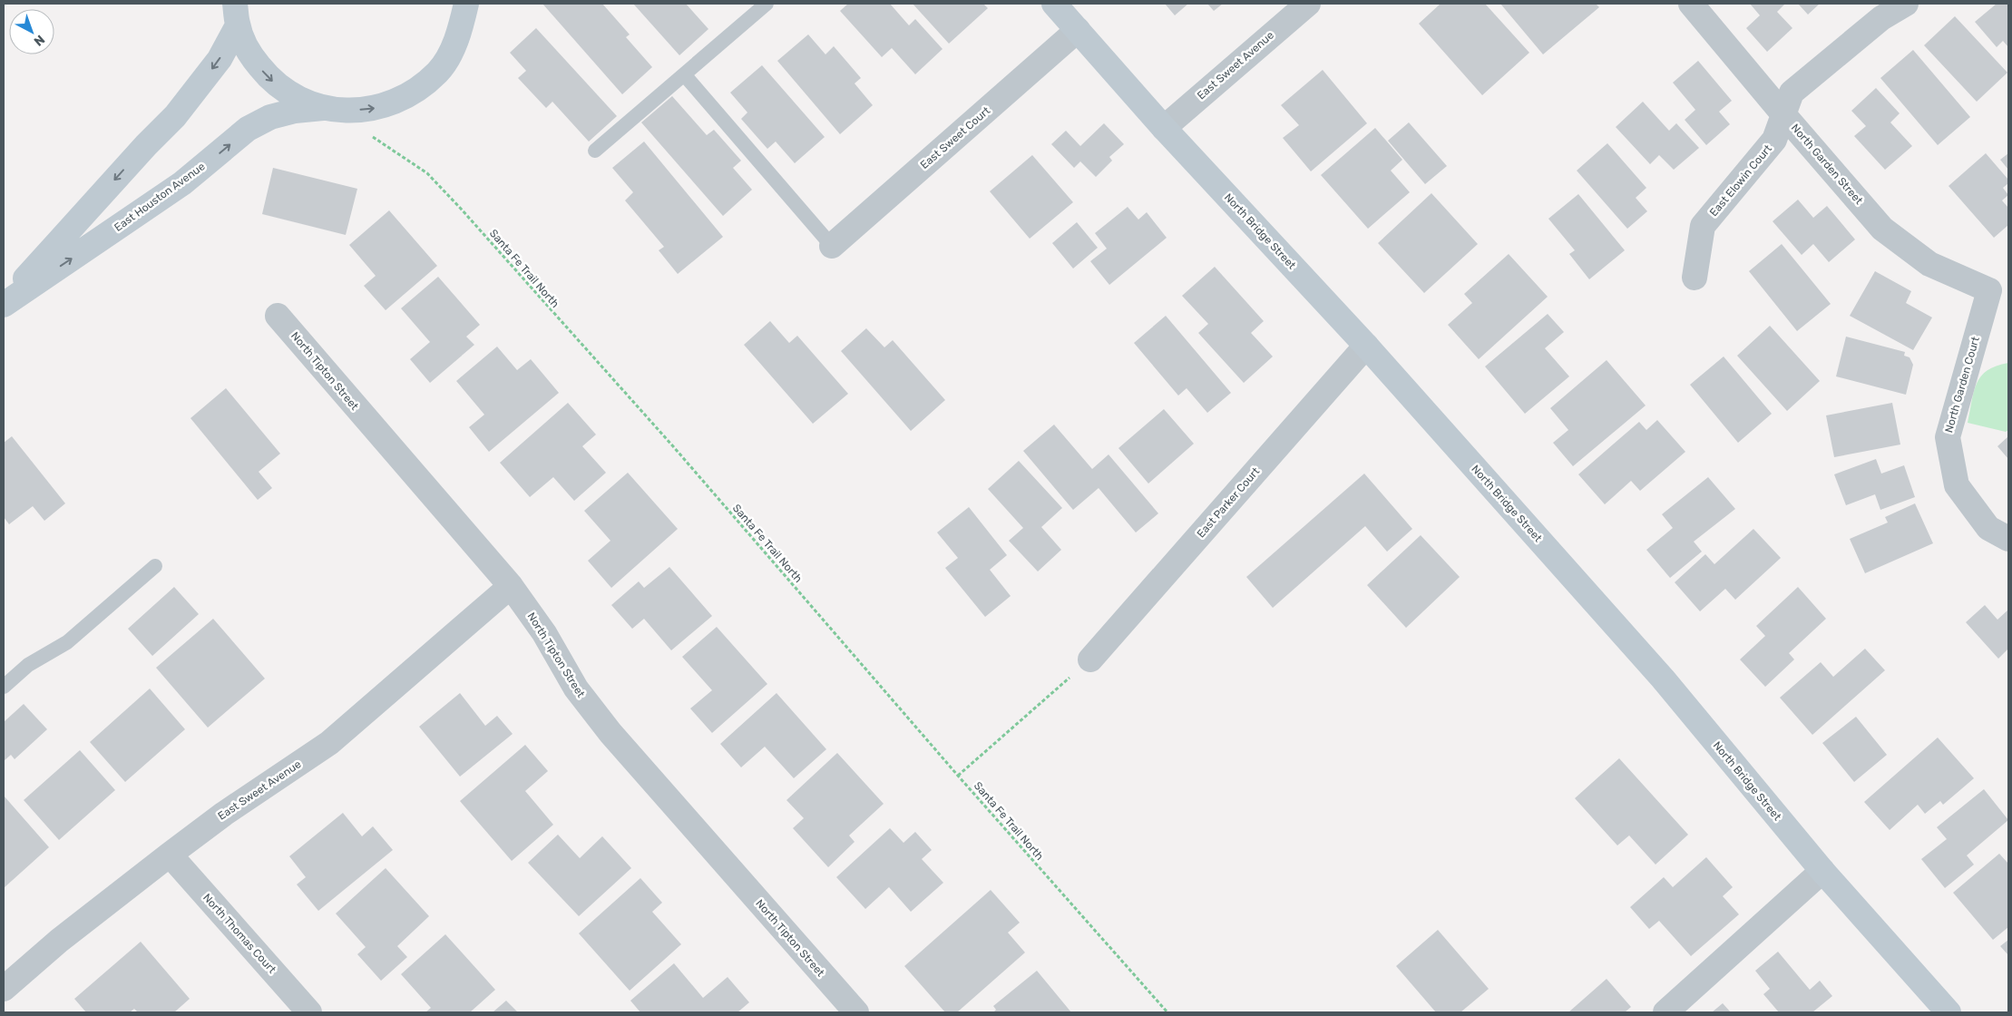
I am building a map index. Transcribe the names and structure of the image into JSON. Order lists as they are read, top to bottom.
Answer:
{
  "streets": {
    "street": [
      "East Sweet Avenue",
      "East Sweet Court",
      "North Garden Street",
      "East Elowin Court",
      "East Houston Avenue",
      "North Bridge Street",
      "North Tipton Street",
      "North Garden Court",
      "East Parker Court",
      "North Thomas Court"
    ],
    "path": ["Santa Fe Trail North"]
  },
  "crossings": [
    ["East Sweet Avenue", "North Bridge Street"],
    ["East Sweet Avenue", "North Tipton Street"],
    ["East Sweet Avenue", "North Thomas Court"],
    ["East Sweet Court", "North Bridge Street"],
    ["North Garden Street", "East Elowin Court"],
    ["North Garden Street", "North Garden Court"],
    ["North Bridge Street", "East Parker Court"]
  ],
  "north": "bottom right"
}
